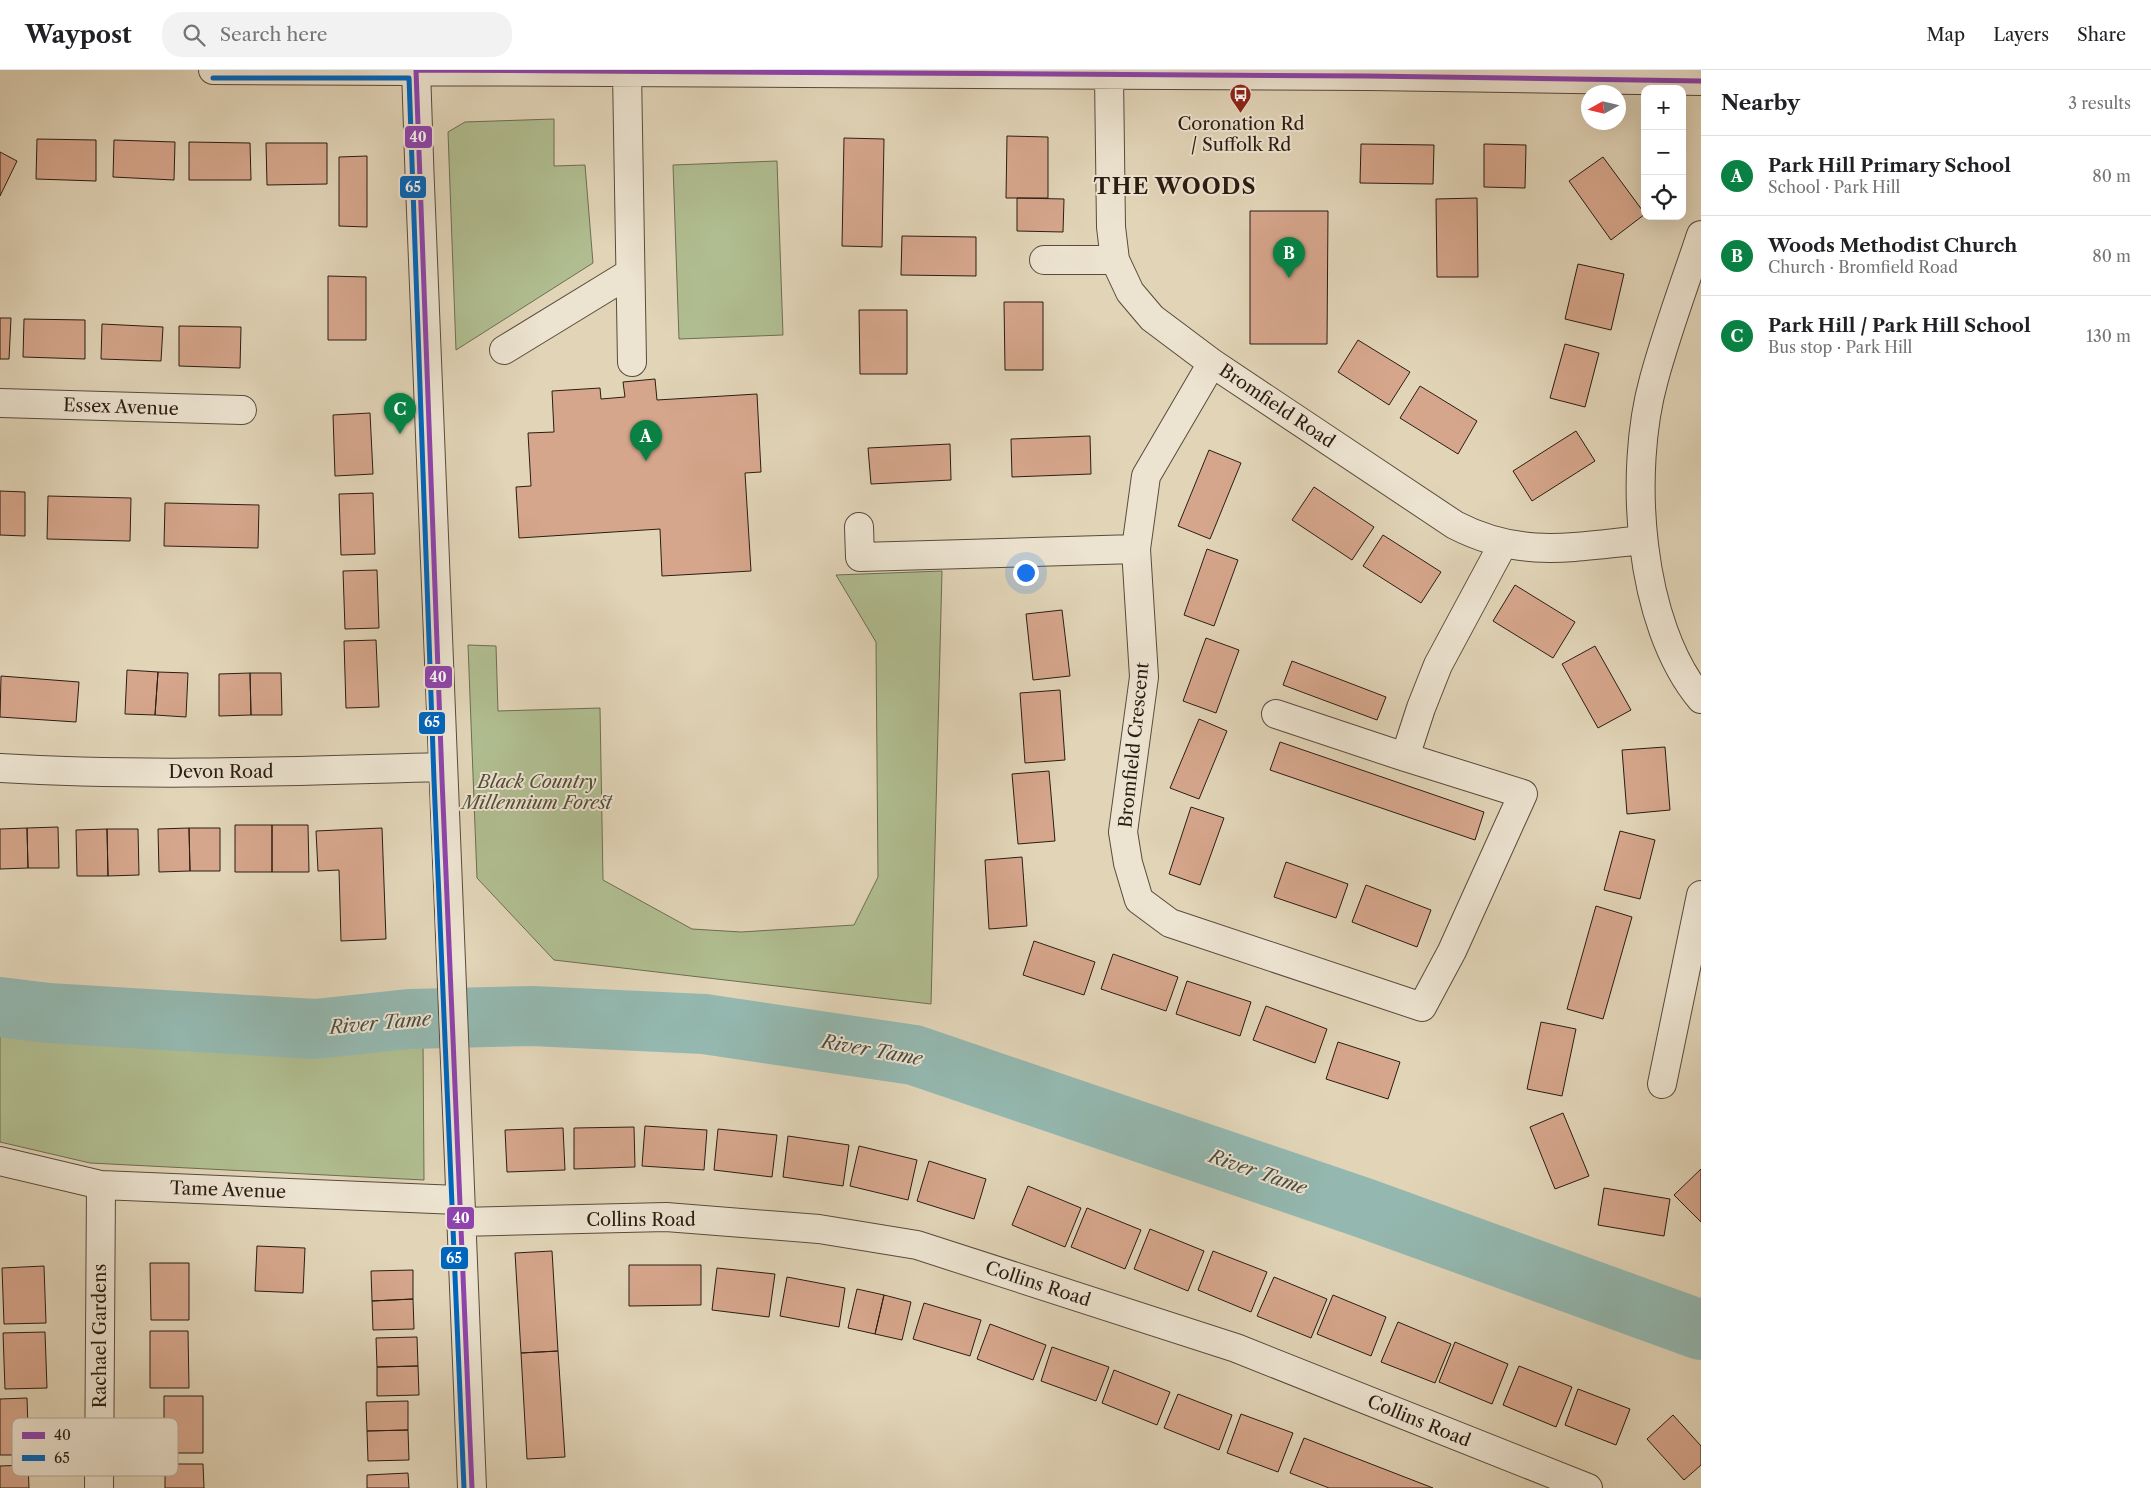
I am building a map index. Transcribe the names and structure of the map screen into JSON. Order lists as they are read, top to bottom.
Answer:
{
  "streets": {
    "street": [
      "Bromfield Road",
      "Essex Avenue",
      "Bromfield Crescent",
      "Devon Road",
      "Tame Avenue",
      "Collins Road",
      "Rachael Gardens"
    ]
  },
  "crossings": [
    ["Bromfield Road", "Bromfield Crescent"],
    ["Tame Avenue", "Collins Road"],
    ["Tame Avenue", "Rachael Gardens"]
  ],
  "districts": ["THE WOODS"],
  "water": ["River Tame"],
  "parks": ["Black Country Millennium Forest"],
  "places": {
    "bus stop": ["Coronation Rd / Suffolk Rd"]
  },
  "lines": ["transit line 40", "transit line 65"],
  "legend": ["40", "65"],
  "north": "left",
  "page": {
    "header": "Waypost",
    "search": "Search here",
    "nav": ["Map", "Layers", "Share"],
    "heading": ["Nearby", "3 results"],
    "map_buttons": ["+", "−"],
    "list": [
      {
        "mark": "A",
        "name": "Park Hill Primary School",
        "note": "School · Park Hill",
        "value": "80 m"
      },
      {
        "mark": "B",
        "name": "Woods Methodist Church",
        "note": "Church · Bromfield Road",
        "value": "80 m"
      },
      {
        "mark": "C",
        "name": "Park Hill / Park Hill School",
        "note": "Bus stop · Park Hill",
        "value": "130 m"
      }
    ],
    "pins": ["B", "C", "A"]
  }
}
